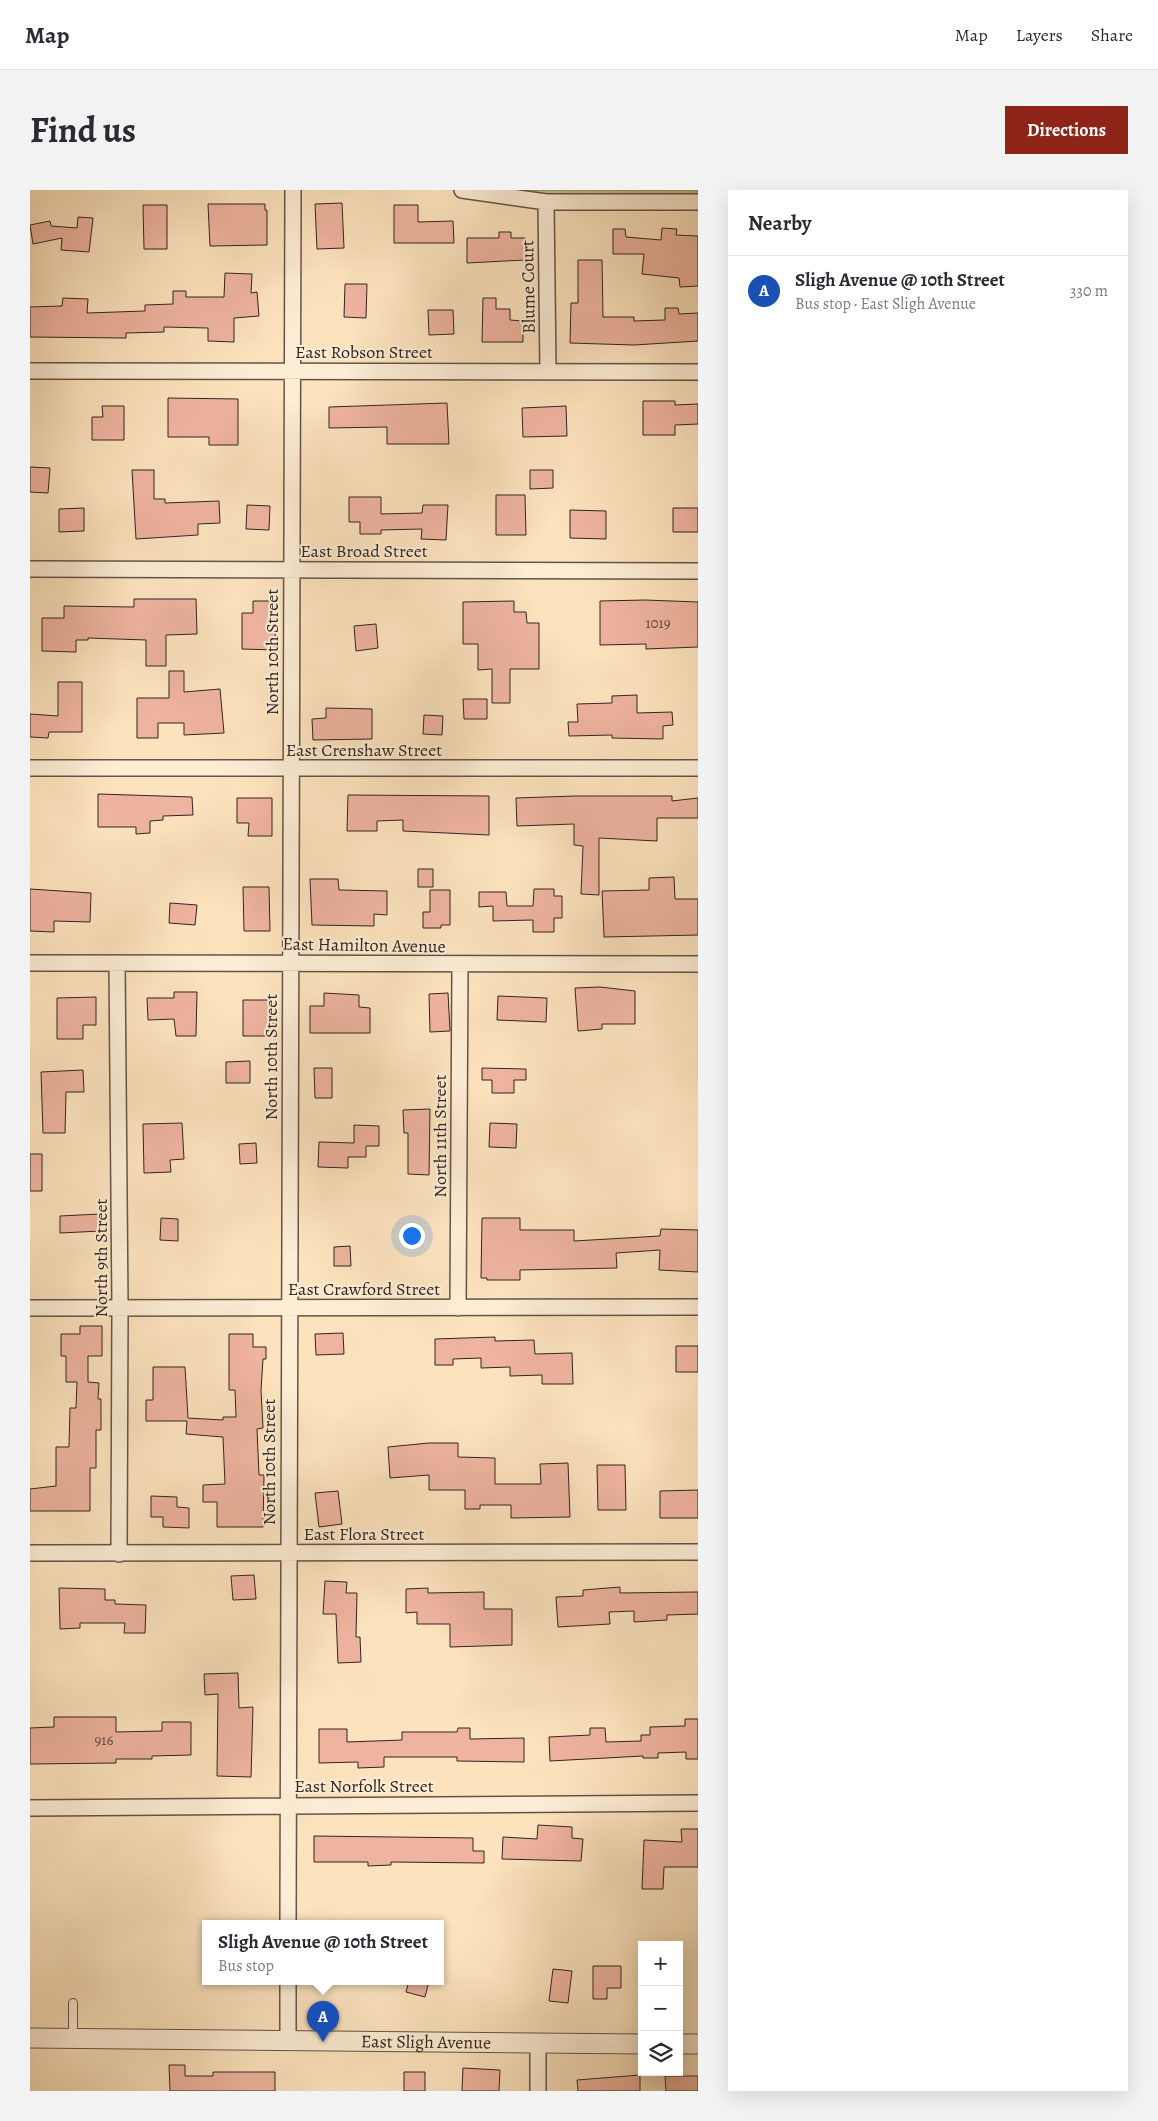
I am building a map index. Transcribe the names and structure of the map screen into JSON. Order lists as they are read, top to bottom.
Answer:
{
  "streets": {
    "street": [
      "Blume Court",
      "East Robson Street",
      "East Broad Street",
      "North 10th Street",
      "East Crenshaw Street",
      "East Hamilton Avenue",
      "North 11th Street",
      "North 9th Street",
      "East Crawford Street",
      "East Flora Street",
      "East Norfolk Street",
      "East Sligh Avenue"
    ]
  },
  "crossings": [
    ["Blume Court", "East Robson Street"],
    ["East Robson Street", "North 10th Street"],
    ["East Broad Street", "North 10th Street"],
    ["North 10th Street", "East Crenshaw Street"],
    ["North 10th Street", "East Hamilton Avenue"],
    ["North 10th Street", "East Crawford Street"],
    ["North 10th Street", "East Flora Street"],
    ["North 10th Street", "East Norfolk Street"],
    ["East Hamilton Avenue", "North 11th Street"],
    ["East Hamilton Avenue", "North 9th Street"],
    ["North 11th Street", "East Crawford Street"],
    ["North 9th Street", "East Crawford Street"],
    ["North 9th Street", "East Flora Street"]
  ],
  "house_numbers": ["1019", "916"],
  "page": {
    "header": "Map",
    "nav": ["Map", "Layers", "Share"],
    "title": "Find us",
    "buttons": "Directions",
    "heading": "Nearby",
    "list": [
      {
        "mark": "A",
        "name": "Sligh Avenue @ 10th Street",
        "note": "Bus stop · East Sligh Avenue",
        "value": "330 m"
      }
    ],
    "popup": ["Sligh Avenue @ 10th Street", "Bus stop"],
    "map_buttons": ["+", "−"],
    "pins": "A"
  }
}
